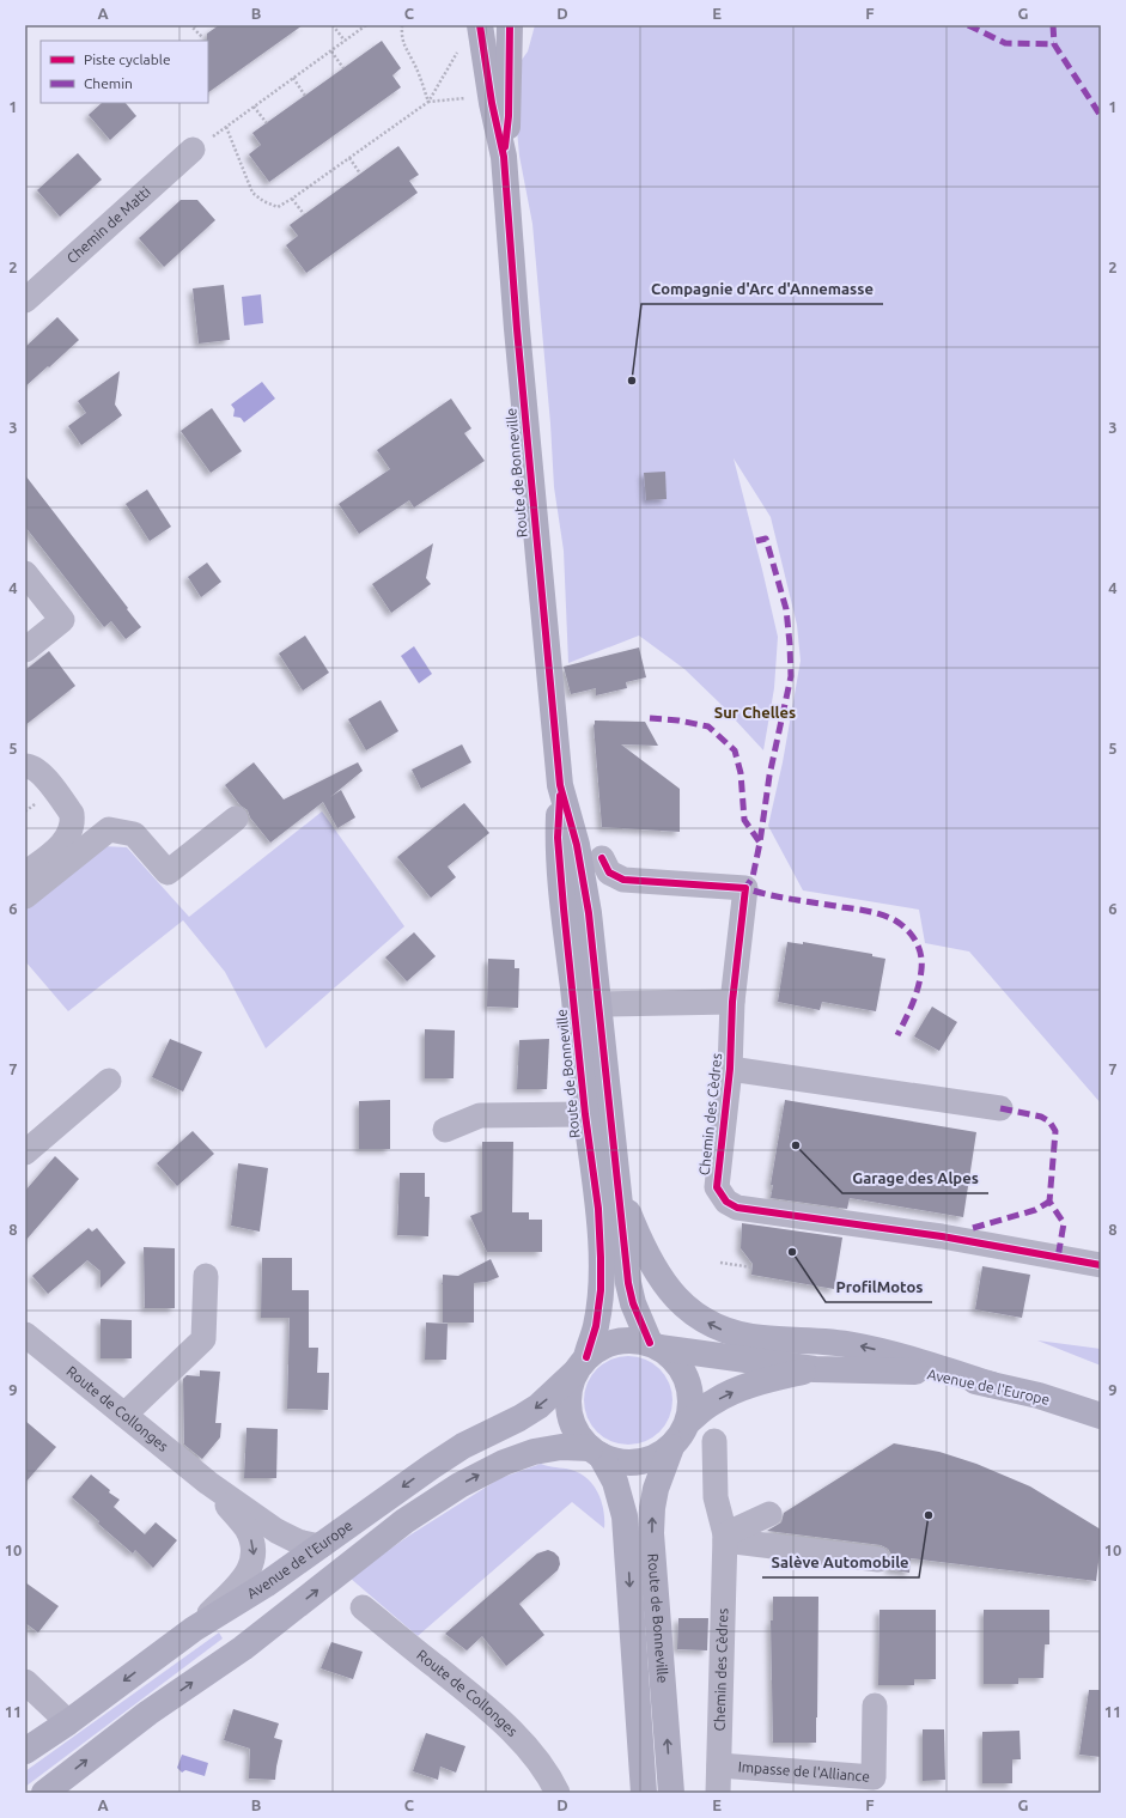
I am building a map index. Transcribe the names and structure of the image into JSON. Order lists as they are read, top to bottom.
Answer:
{
  "streets": {
    "main road": ["Route de Bonneville", "Avenue de l'Europe"],
    "street": [
      "Chemin de Matti",
      "Chemin des Cèdres",
      "Route de Collonges",
      "Impasse de l'Alliance"
    ]
  },
  "crossings": [
    ["Route de Bonneville", "Avenue de l'Europe"],
    ["Chemin des Cèdres", "Impasse de l'Alliance"],
    ["Avenue de l'Europe", "Route de Collonges"]
  ],
  "districts": ["Sur Chelles"],
  "places": [
    "Compagnie d'Arc d'Annemasse",
    "Garage des Alpes",
    "ProfilMotos",
    "Salève Automobile"
  ],
  "legend": ["Piste cyclable", "Chemin"],
  "grid": {
    "columns": [
      "A",
      "B",
      "C",
      "D",
      "E",
      "F",
      "G"
    ],
    "rows": [
      "1",
      "2",
      "3",
      "4",
      "5",
      "6",
      "7",
      "8",
      "9",
      "10",
      "11"
    ]
  }
}
